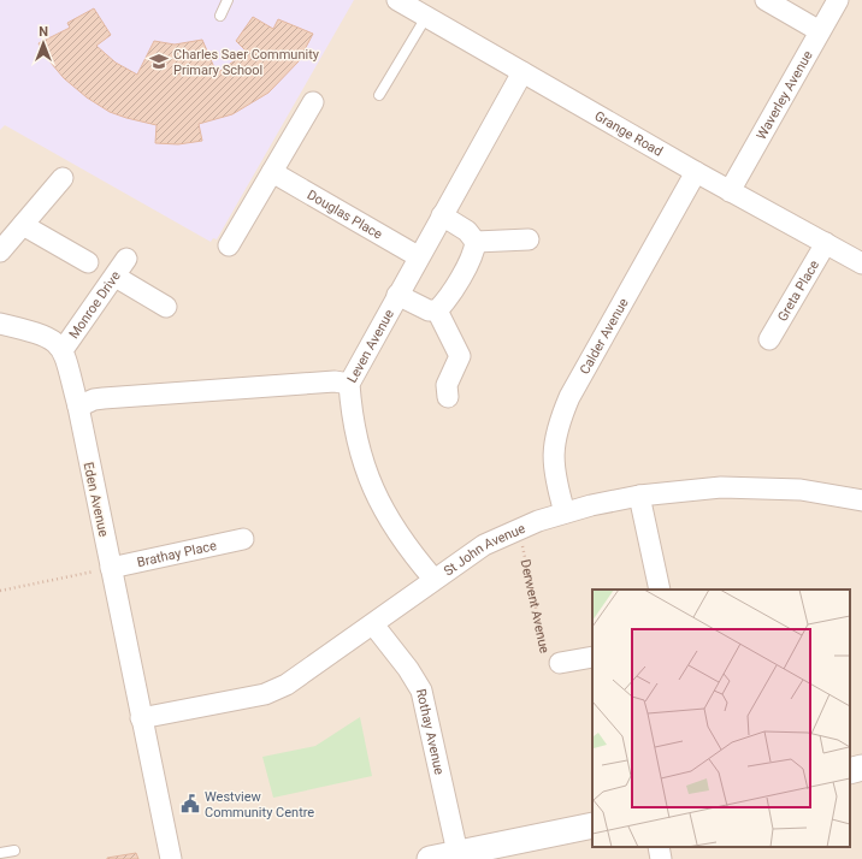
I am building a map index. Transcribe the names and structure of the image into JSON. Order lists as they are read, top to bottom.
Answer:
{
  "streets": {
    "street": [
      "Waverley Avenue",
      "Grange Road",
      "Douglas Place",
      "Greta Place",
      "Monroe Drive",
      "Calder Avenue",
      "Leven Avenue",
      "Eden Avenue",
      "St John Avenue",
      "Brathay Place",
      "Derwent Avenue",
      "Rothay Avenue"
    ]
  },
  "crossings": [
    ["Waverley Avenue", "Grange Road"],
    ["Grange Road", "Greta Place"],
    ["Grange Road", "Calder Avenue"],
    ["Grange Road", "Leven Avenue"],
    ["Douglas Place", "Leven Avenue"],
    ["Monroe Drive", "Eden Avenue"],
    ["Calder Avenue", "St John Avenue"],
    ["Leven Avenue", "St John Avenue"],
    ["Eden Avenue", "St John Avenue"],
    ["Eden Avenue", "Brathay Place"],
    ["St John Avenue", "Derwent Avenue"],
    ["St John Avenue", "Rothay Avenue"]
  ],
  "places": {
    "school or university": ["Charles Saer Community Primary School"],
    "public building": ["Westview Community Centre"]
  },
  "north": "top"
}
